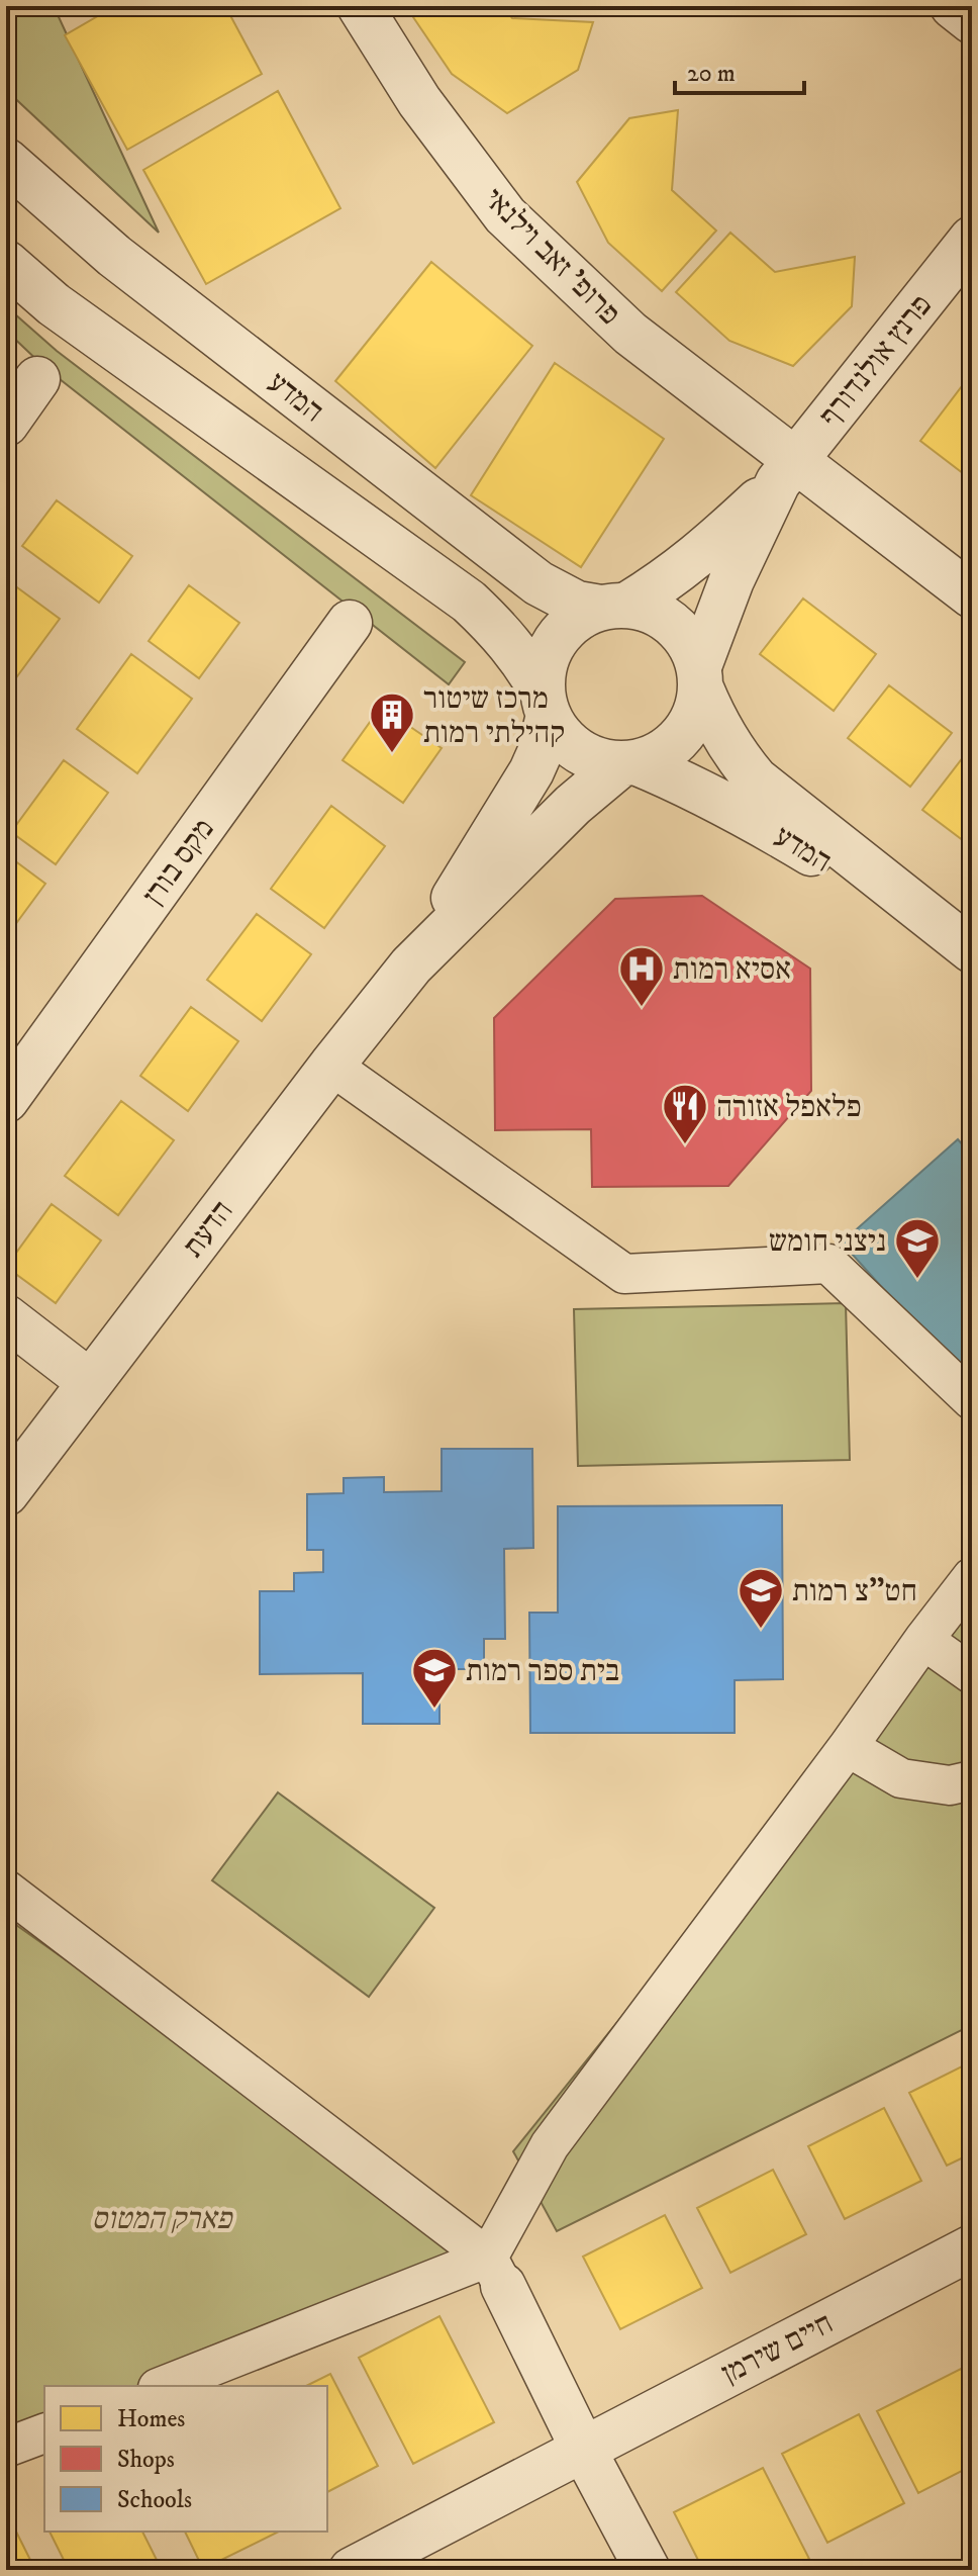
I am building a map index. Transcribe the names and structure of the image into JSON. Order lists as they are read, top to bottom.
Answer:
{
  "streets": {
    "street": [
      "פרופ' זאב וילנאי",
      "פרנץ אולנדורף",
      "המדע",
      "מקס בורן",
      "הדעת",
      "חיים שירמן"
    ]
  },
  "crossings": [
    ["פרופ' זאב וילנאי", "פרנץ אולנדורף"],
    ["פרנץ אולנדורף", "המדע"],
    ["פרנץ אולנדורף", "הדעת"],
    ["המדע", "הדעת"]
  ],
  "parks": ["פארק המטוס"],
  "places": {
    "building": ["מרכז שיטור קהילתי רמות"],
    "hospital": ["אסיא רמות"],
    "restaurant": ["פלאפל אזורה"],
    "school or university": ["ניצני חומש", "חט''צ רמות", "בית ספר רמות"]
  },
  "legend": ["Homes", "Shops", "Schools"],
  "scale_bar": "20 m"
}
